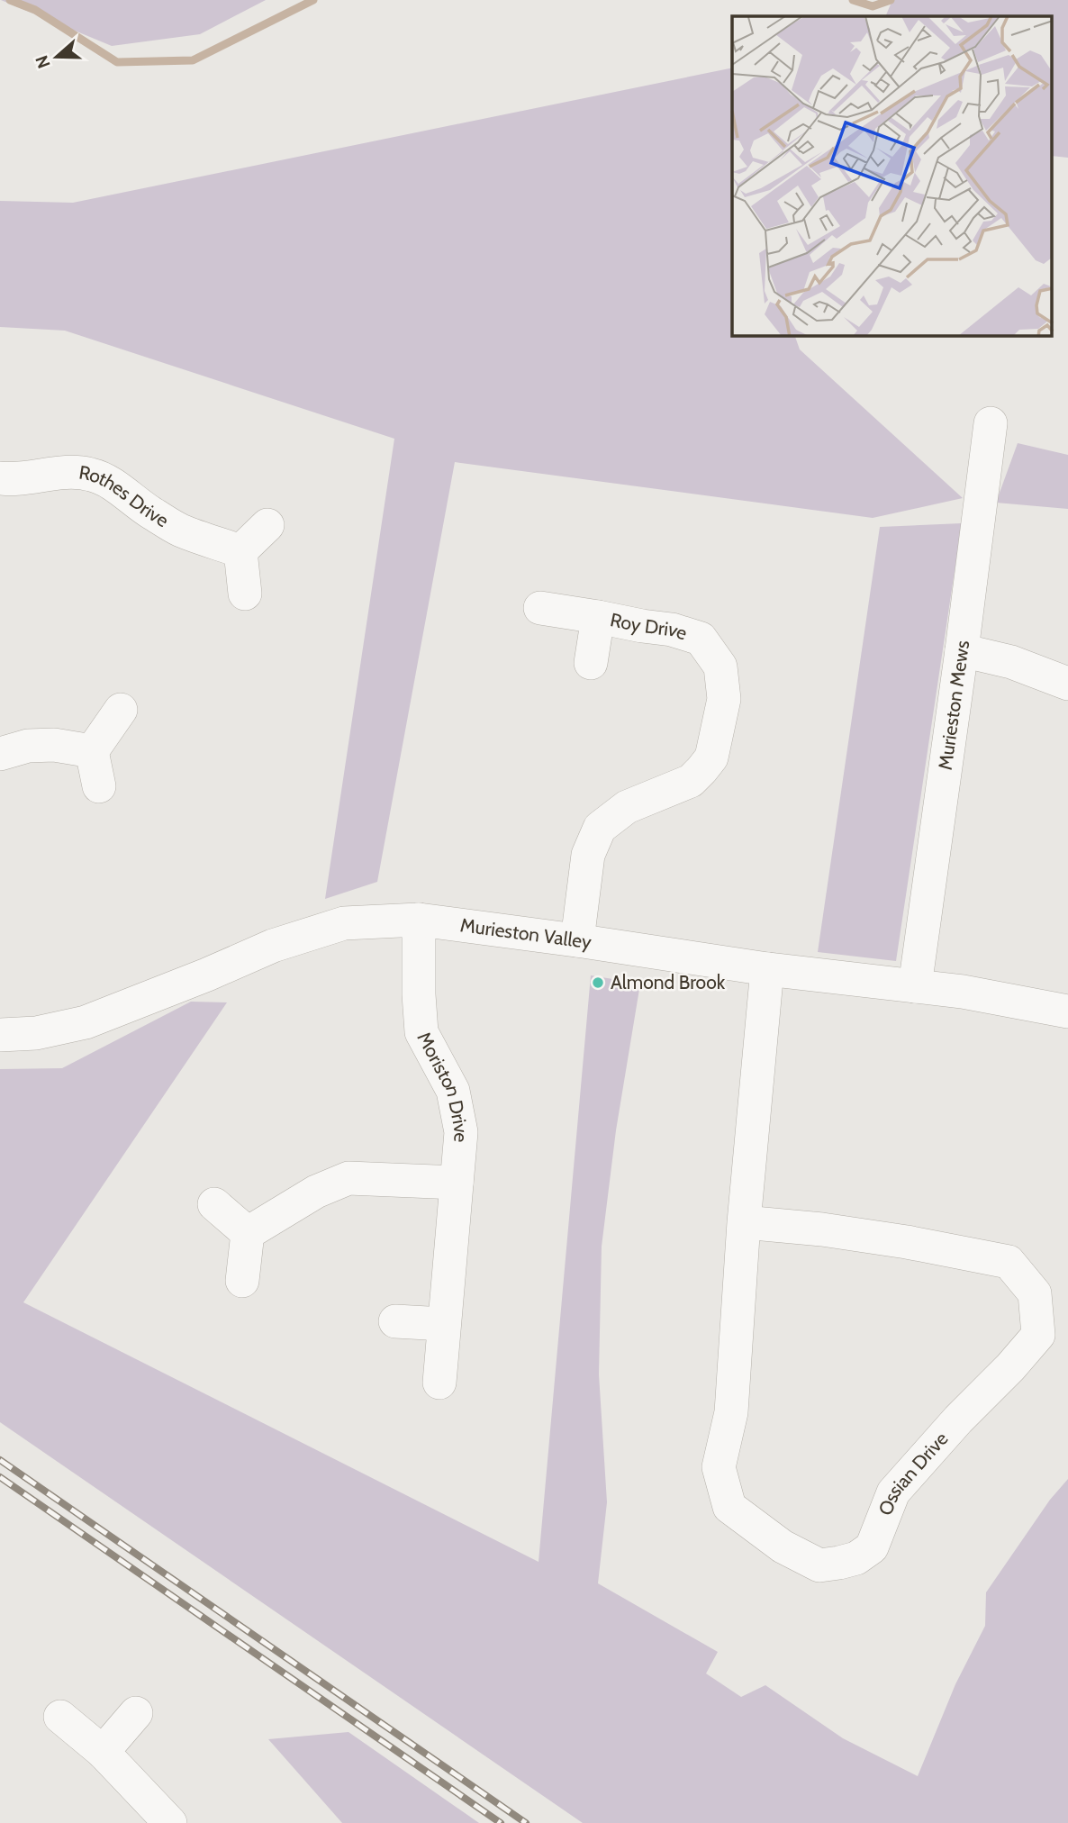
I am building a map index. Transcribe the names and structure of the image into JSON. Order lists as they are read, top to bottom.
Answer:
{
  "streets": {
    "street": [
      "Rothes Drive",
      "Roy Drive",
      "Murieston Mews",
      "Murieston Valley",
      "Moriston Drive",
      "Ossian Drive"
    ]
  },
  "crossings": [
    ["Roy Drive", "Murieston Valley"],
    ["Murieston Mews", "Murieston Valley"],
    ["Murieston Valley", "Moriston Drive"],
    ["Murieston Valley", "Ossian Drive"]
  ],
  "places": ["Almond Brook"],
  "north": "left"
}
